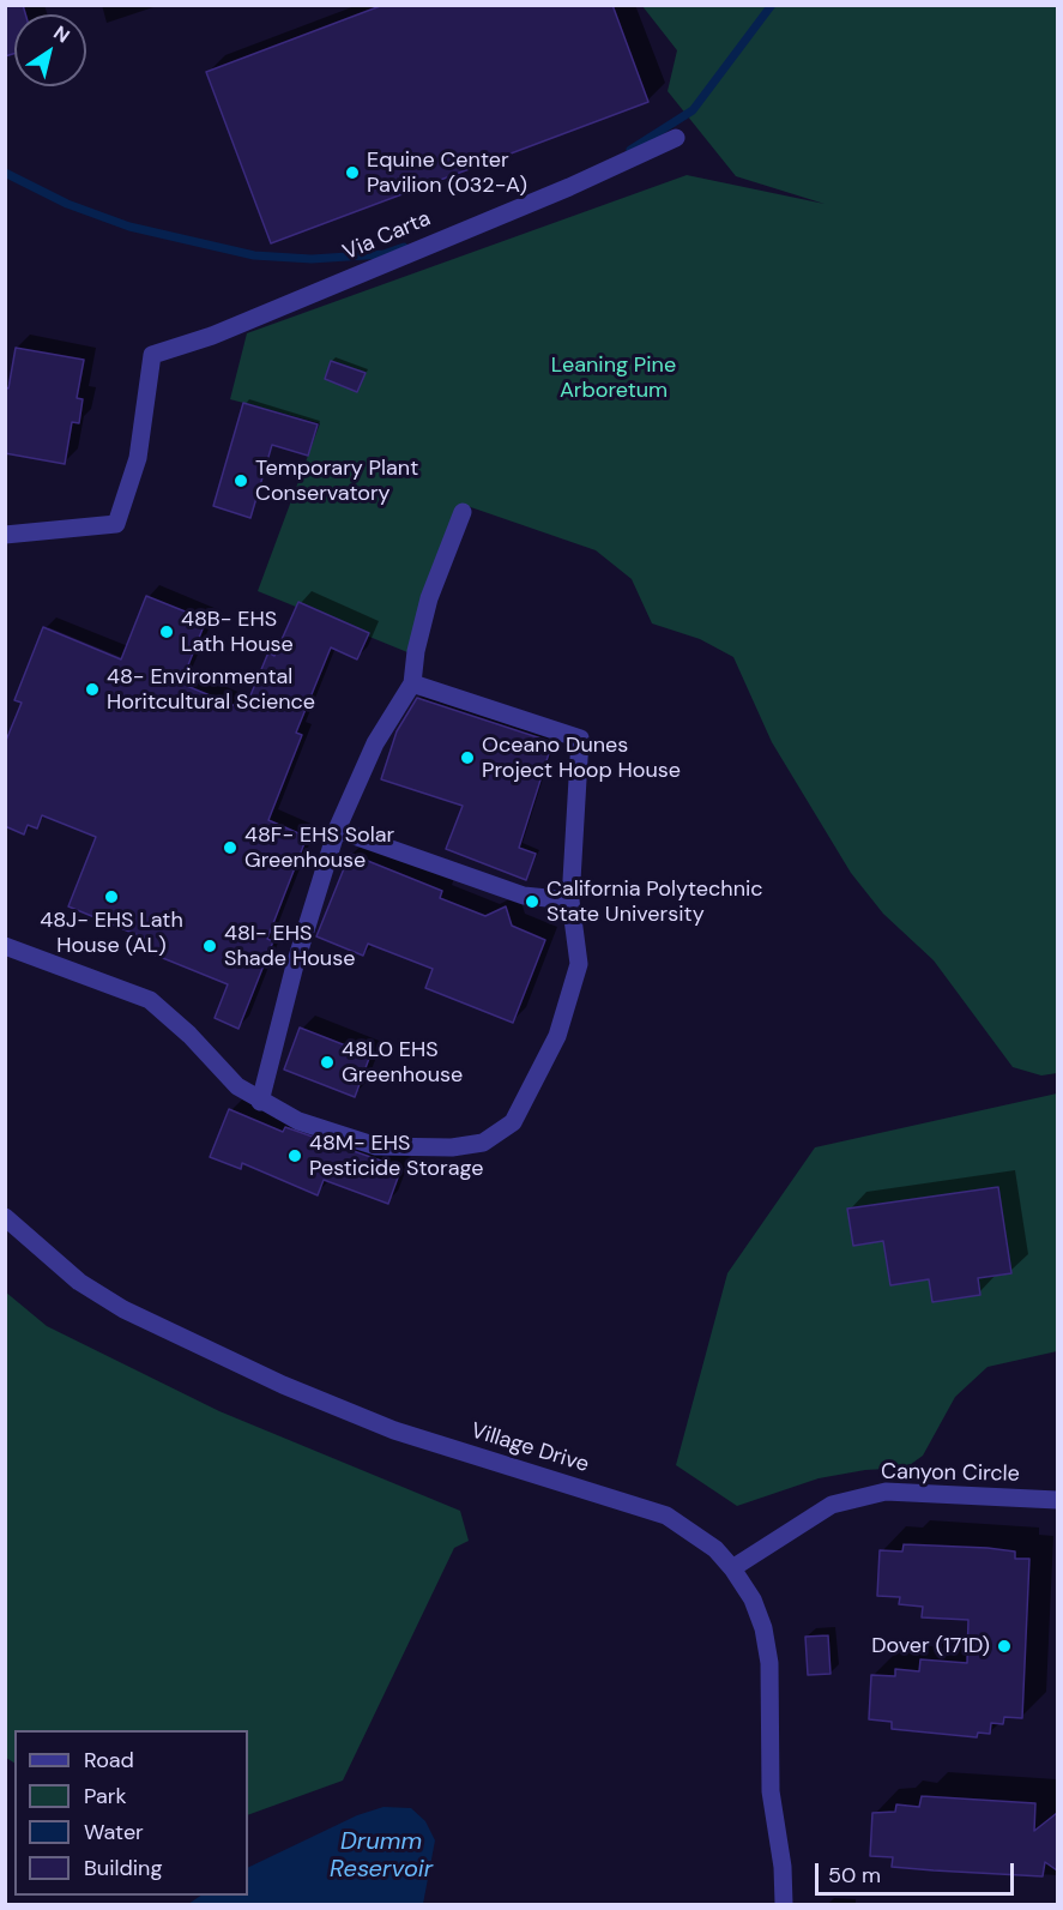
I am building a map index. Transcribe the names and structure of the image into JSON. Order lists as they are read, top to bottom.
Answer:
{
  "streets": {
    "street": ["Via Carta", "Village Drive", "Canyon Circle"]
  },
  "crossings": [
    ["Village Drive", "Canyon Circle"]
  ],
  "water": ["Drumm Reservoir"],
  "parks": ["Leaning Pine Arboretum"],
  "places": [
    "Equine Center Pavilion (032-A)",
    "Temporary Plant Conservatory",
    "48B- EHS Lath House",
    "48- Environmental Horitcultural Science",
    "Oceano Dunes Project Hoop House",
    "48F- EHS Solar Greenhouse",
    "48J- EHS Lath House (AL)",
    "California Polytechnic State University",
    "48I- EHS Shade House",
    "48L0 EHS Greenhouse",
    "48M- EHS Pesticide Storage",
    "Dover (171D)"
  ],
  "legend": [
    "Road",
    "Park",
    "Water",
    "Building"
  ],
  "scale_bar": "50 m",
  "north": "top right"
}
